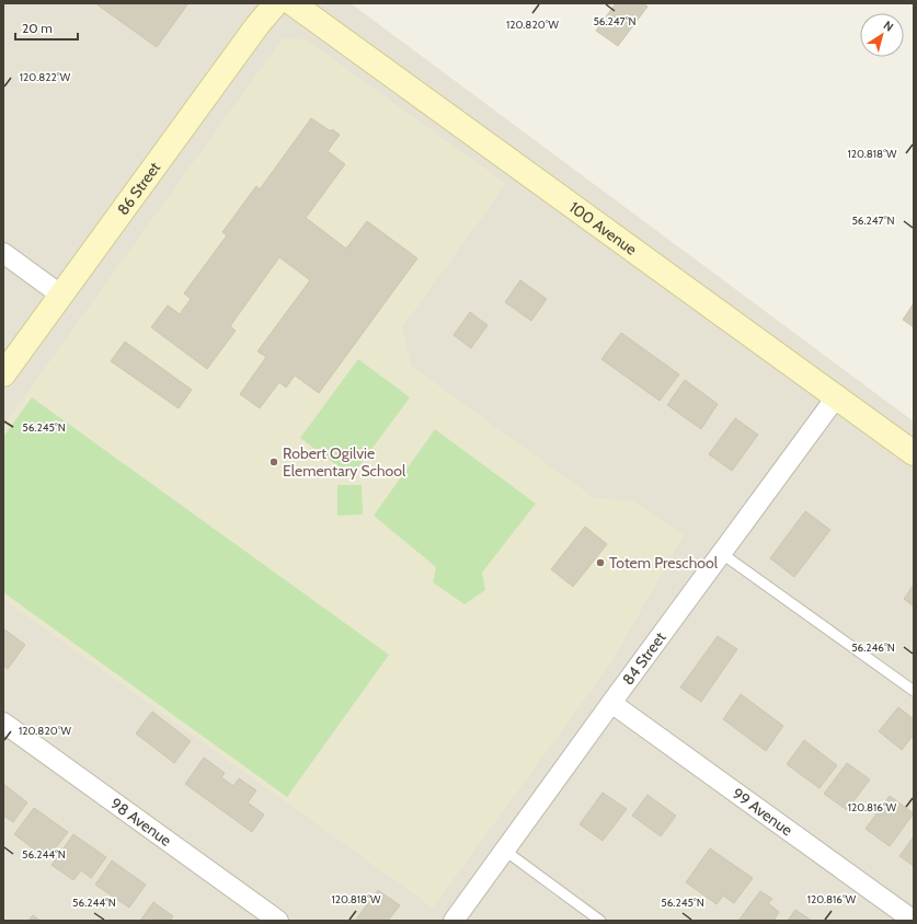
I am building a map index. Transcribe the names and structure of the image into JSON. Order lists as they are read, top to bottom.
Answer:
{
  "streets": {
    "main road": ["86 Street", "100 Avenue"],
    "street": ["84 Street", "99 Avenue", "98 Avenue"]
  },
  "crossings": [
    ["100 Avenue", "84 Street"],
    ["84 Street", "99 Avenue"]
  ],
  "places": ["Robert Ogilvie Elementary School", "Totem Preschool"],
  "scale_bar": "20 m",
  "north": "top right",
  "coordinates": [
    "56.247°N",
    "120.820°W",
    "120.822°W",
    "120.818°W",
    "56.245°N",
    "56.246°N",
    "120.816°W",
    "56.244°N"
  ]
}
